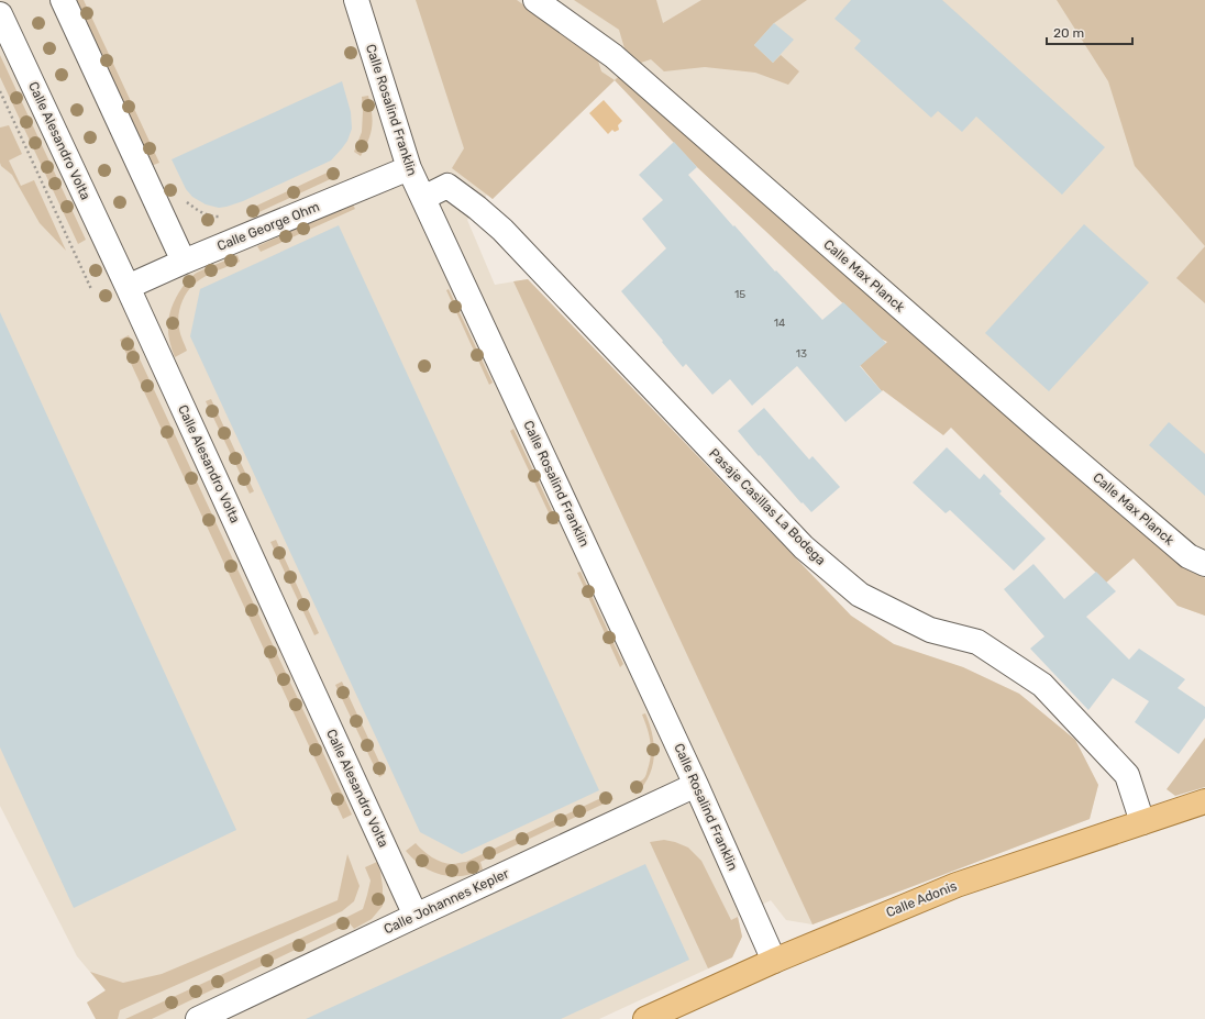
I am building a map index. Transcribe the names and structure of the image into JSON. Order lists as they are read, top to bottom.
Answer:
{
  "streets": {
    "main road": ["Calle Adonis"],
    "street": [
      "Calle Rosalind Franklin",
      "Calle Alesandro Volta",
      "Calle George Ohm",
      "Calle Max Planck",
      "Pasaje Casillas La Bodega",
      "Calle Johannes Kepler"
    ]
  },
  "crossings": [
    ["Calle Rosalind Franklin", "Calle George Ohm"],
    ["Calle Rosalind Franklin", "Pasaje Casillas La Bodega"],
    ["Calle Rosalind Franklin", "Calle Adonis"],
    ["Calle Rosalind Franklin", "Calle Johannes Kepler"],
    ["Calle Alesandro Volta", "Calle George Ohm"],
    ["Calle Alesandro Volta", "Calle Johannes Kepler"],
    ["Pasaje Casillas La Bodega", "Calle Adonis"]
  ],
  "house_numbers": ["15", "14", "13"],
  "scale_bar": "20 m"
}
